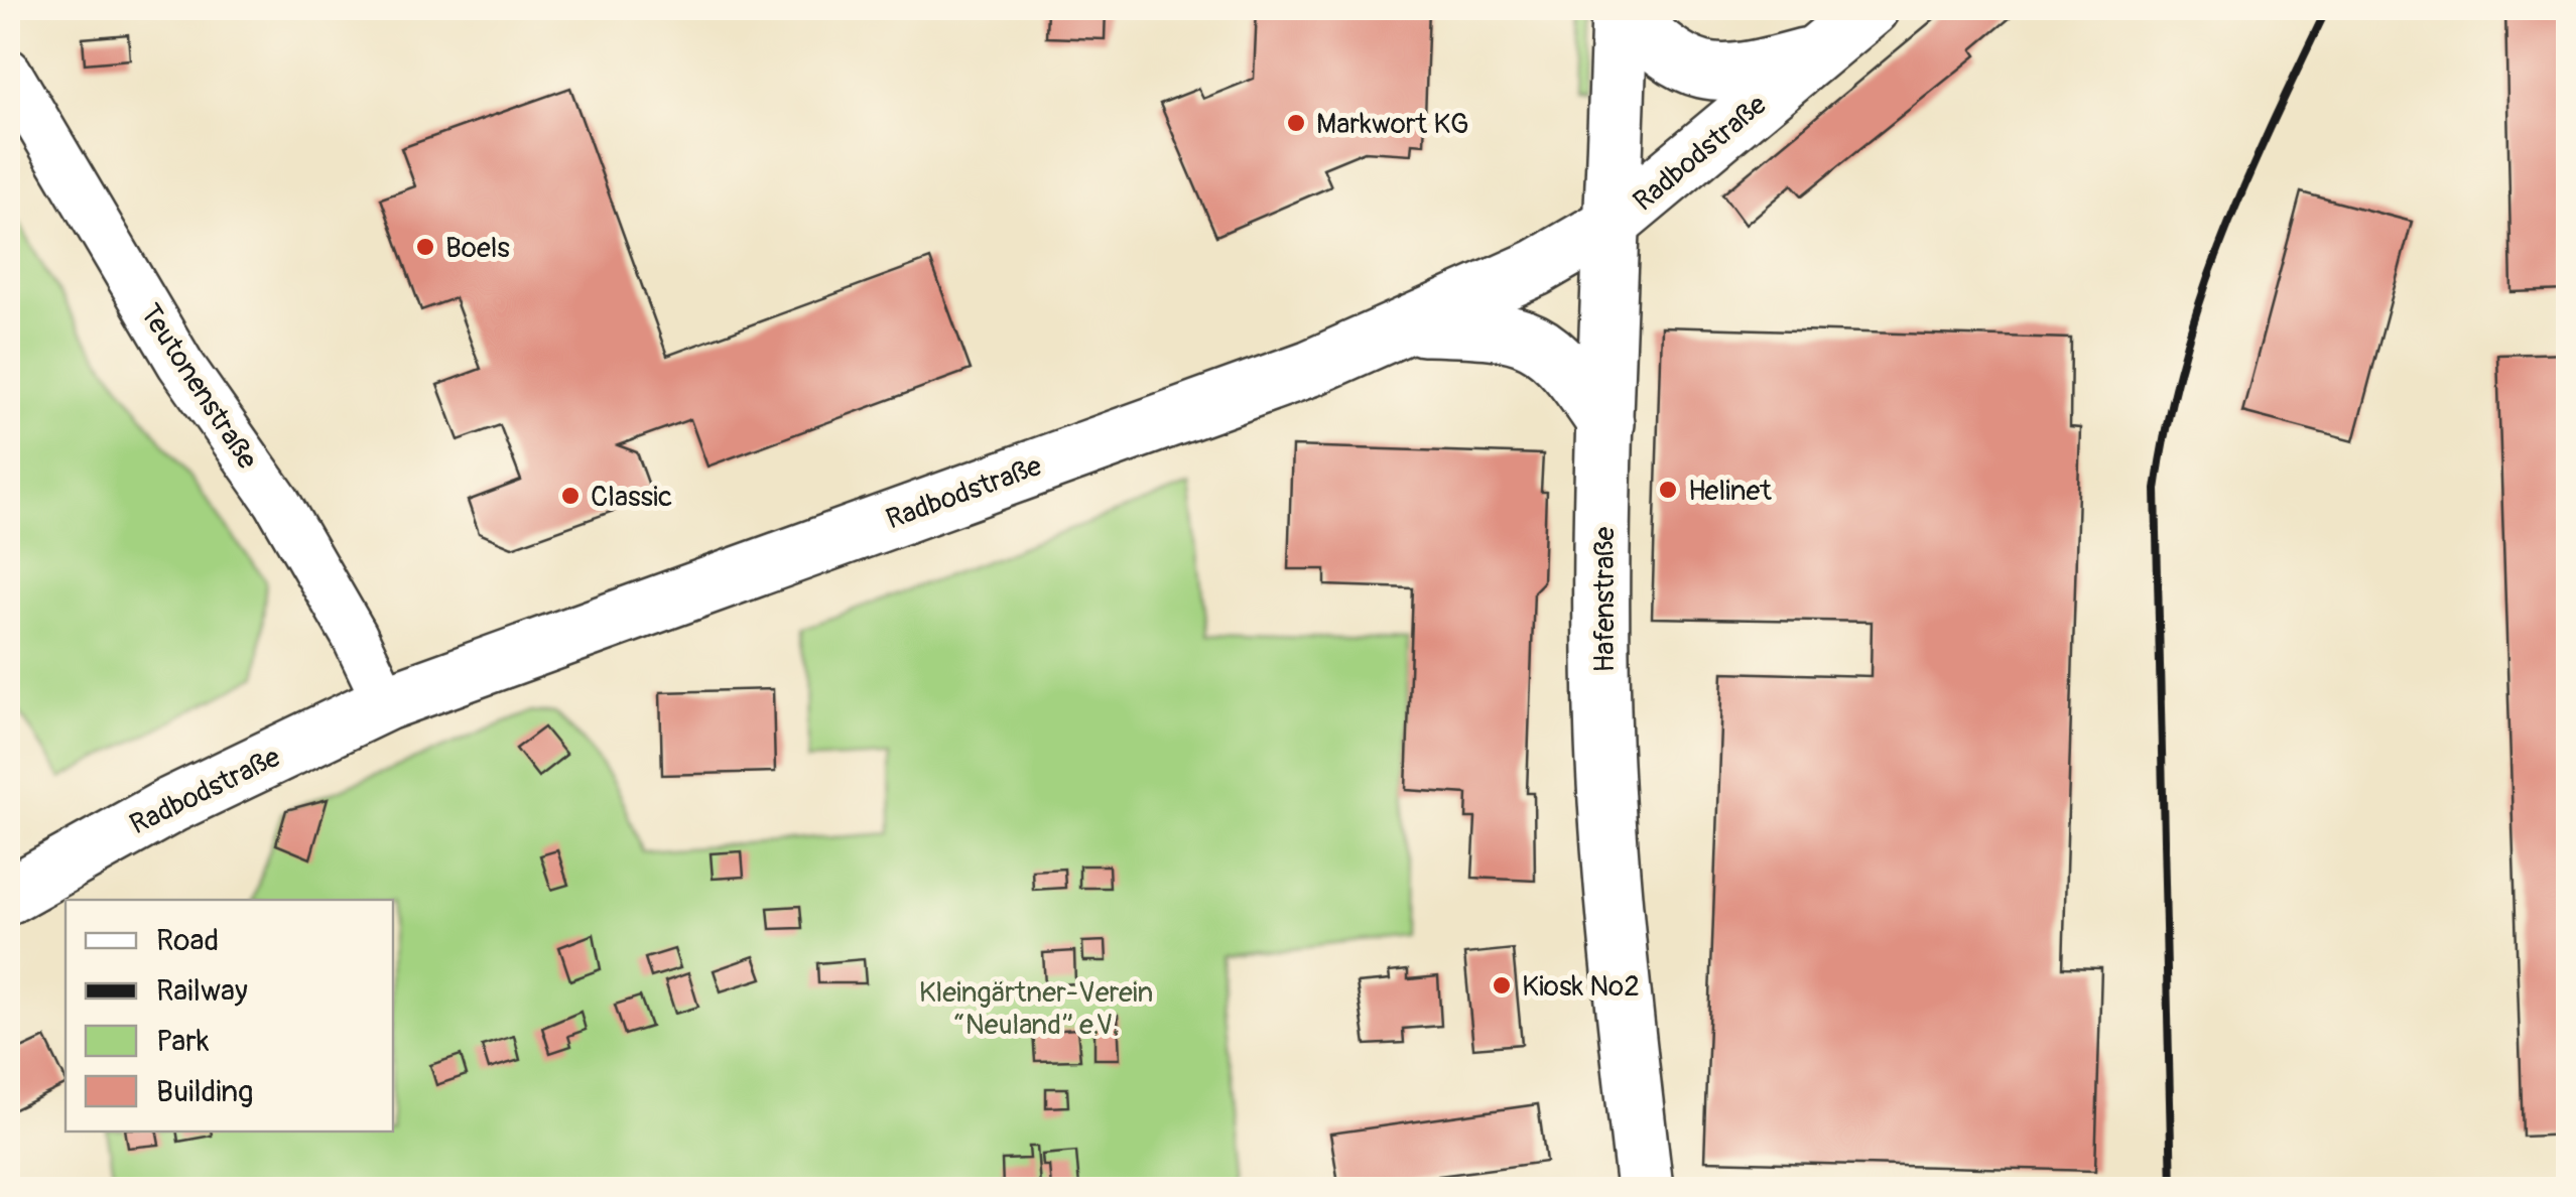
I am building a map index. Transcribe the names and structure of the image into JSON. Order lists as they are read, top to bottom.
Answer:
{
  "streets": {
    "main road": ["Radbodstraße", "Hafenstraße"],
    "street": ["Teutonenstraße"]
  },
  "crossings": [
    ["Radbodstraße", "Teutonenstraße"],
    ["Radbodstraße", "Hafenstraße"]
  ],
  "parks": ["Kleingärtner-Verein “Neuland” e.V."],
  "places": [
    "Markwort KG",
    "Boels",
    "Helinet",
    "Classic",
    "Kiosk No2"
  ],
  "legend": [
    "Road",
    "Railway",
    "Park",
    "Building"
  ]
}
